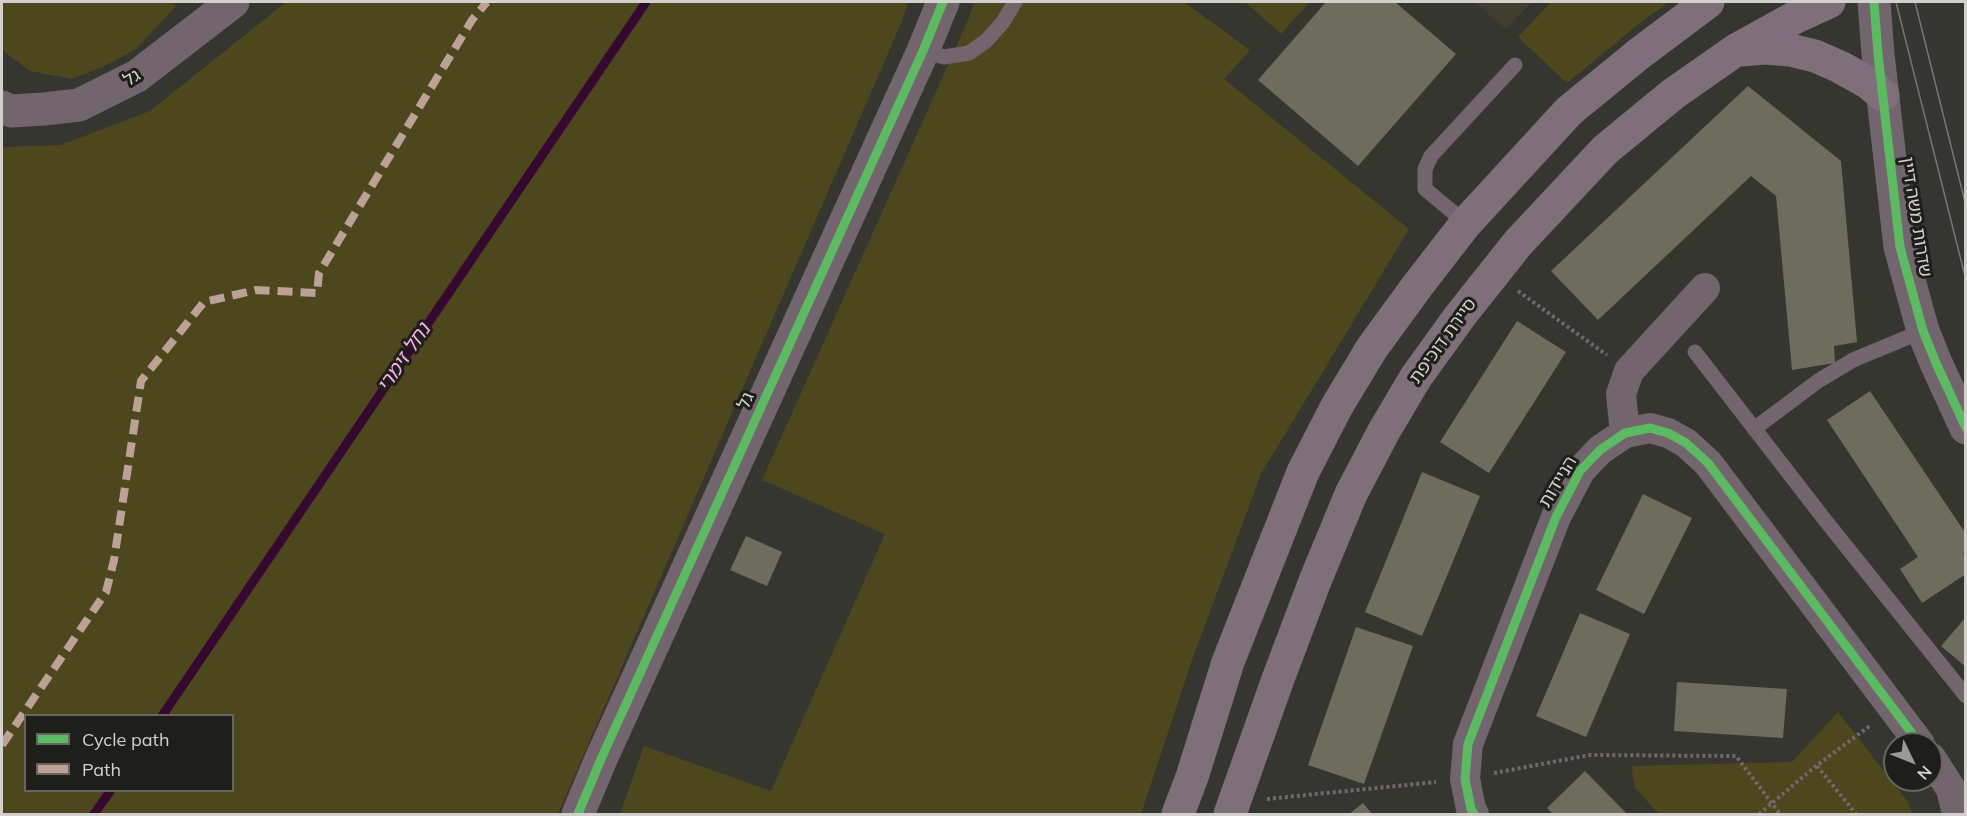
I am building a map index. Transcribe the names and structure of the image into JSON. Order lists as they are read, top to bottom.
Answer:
{
  "streets": {
    "main road": ["סיירת דוכיפת"],
    "street": ["גל", "שדרות משה דיין", "הניידות"]
  },
  "water": ["נחל זימרי"],
  "legend": ["Cycle path", "Path"],
  "north": "bottom right"
}
